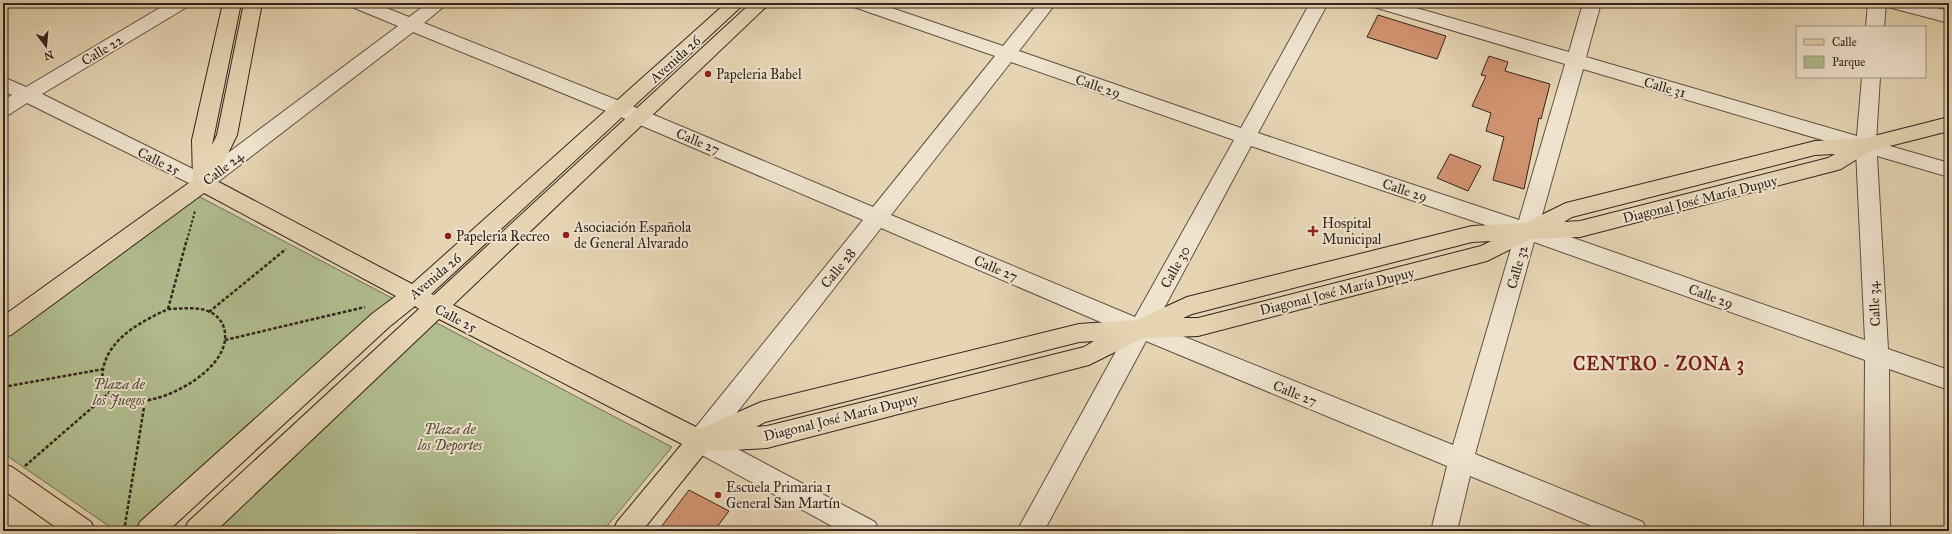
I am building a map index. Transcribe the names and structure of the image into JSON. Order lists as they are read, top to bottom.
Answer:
{
  "streets": {
    "main road": [
      "Avenida 26",
      "Calle 25",
      "Calle 24",
      "Diagonal José María Dupuy",
      "Calle 28"
    ],
    "street": [
      "Calle 22",
      "Calle 29",
      "Calle 31",
      "Calle 27",
      "Calle 30",
      "Calle 32",
      "Calle 34"
    ]
  },
  "crossings": [
    ["Calle 22", "Calle 25"],
    ["Avenida 26", "Calle 27"],
    ["Avenida 26", "Calle 25"],
    ["Calle 29", "Diagonal José María Dupuy"],
    ["Calle 29", "Calle 30"],
    ["Calle 29", "Calle 32"],
    ["Calle 29", "Calle 28"],
    ["Calle 29", "Calle 34"],
    ["Calle 31", "Diagonal José María Dupuy"],
    ["Calle 31", "Calle 32"],
    ["Calle 31", "Calle 34"],
    ["Calle 27", "Calle 24"],
    ["Calle 27", "Diagonal José María Dupuy"],
    ["Calle 27", "Calle 30"],
    ["Calle 27", "Calle 32"],
    ["Calle 27", "Calle 28"],
    ["Calle 25", "Calle 24"],
    ["Calle 25", "Diagonal José María Dupuy"],
    ["Calle 25", "Calle 28"],
    ["Diagonal José María Dupuy", "Calle 30"],
    ["Diagonal José María Dupuy", "Calle 32"],
    ["Diagonal José María Dupuy", "Calle 28"],
    ["Diagonal José María Dupuy", "Calle 34"]
  ],
  "districts": ["CENTRO - ZONA 3"],
  "parks": ["Plaza de los Juegos", "Plaza de los Deportes"],
  "places": {
    "other": [
      "Papeleria Babel",
      "Asociación Española de General Alvarado",
      "Papeleria Recreo",
      "Escuela Primaria 1 General San Martín"
    ],
    "health": ["Hospital Municipal"]
  },
  "legend": ["Calle", "Parque"],
  "north": "bottom"
}
